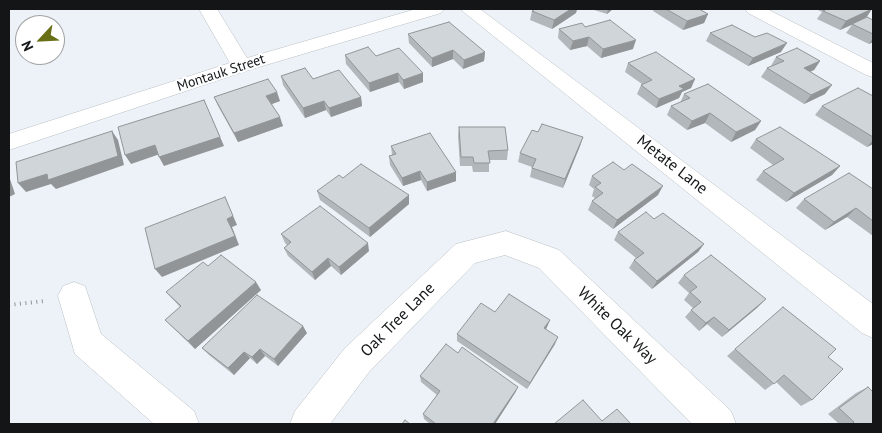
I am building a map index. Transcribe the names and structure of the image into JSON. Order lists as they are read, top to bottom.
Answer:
{
  "streets": {
    "street": [
      "Montauk Street",
      "Metate Lane",
      "Oak Tree Lane",
      "White Oak Way"
    ]
  },
  "crossings": [
    ["Oak Tree Lane", "White Oak Way"]
  ],
  "north": "bottom left"
}
